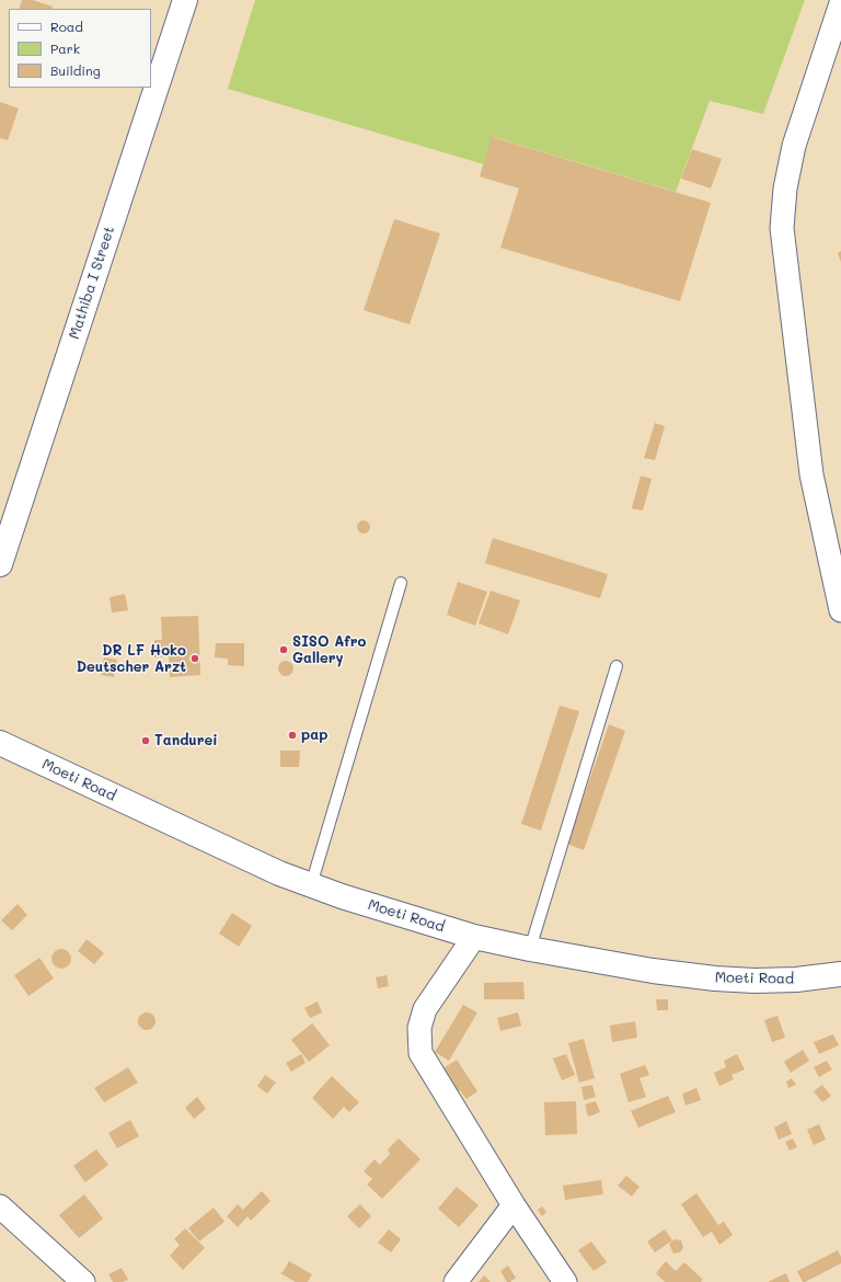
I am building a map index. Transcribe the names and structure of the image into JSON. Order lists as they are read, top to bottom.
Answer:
{
  "streets": {
    "street": ["Mathiba I Street", "Moeti Road"]
  },
  "places": [
    "SISO Afro Gallery",
    "DR LF Hoko Deutscher Arzt",
    "pap",
    "Tandurei"
  ],
  "legend": ["Road", "Park", "Building"]
}
